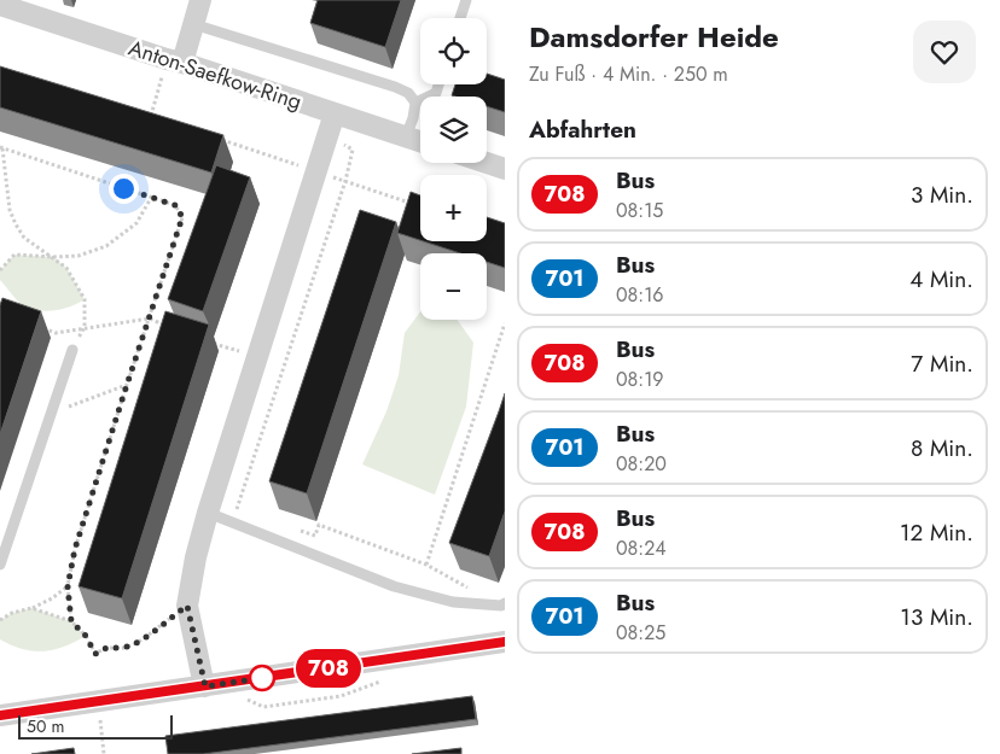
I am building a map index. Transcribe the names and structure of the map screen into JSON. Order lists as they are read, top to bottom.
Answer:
{
  "streets": {
    "street": ["Anton-Saefkow-Ring"]
  },
  "lines": ["bus line 708"],
  "scale_bar": "50 m",
  "page": {
    "on_map": "708",
    "heading": [
      ["Damsdorfer Heide", "Zu Fuß · 4 Min. · 250 m"],
      "Abfahrten"
    ],
    "map_buttons": ["+", "−"],
    "list": [
      {
        "mark": "708",
        "name": "Bus",
        "note": "08:15",
        "value": "3 Min."
      },
      {
        "mark": "701",
        "name": "Bus",
        "note": "08:16",
        "value": "4 Min."
      },
      {
        "mark": "708",
        "name": "Bus",
        "note": "08:19",
        "value": "7 Min."
      },
      {
        "mark": "701",
        "name": "Bus",
        "note": "08:20",
        "value": "8 Min."
      },
      {
        "mark": "708",
        "name": "Bus",
        "note": "08:24",
        "value": "12 Min."
      },
      {
        "mark": "701",
        "name": "Bus",
        "note": "08:25",
        "value": "13 Min."
      }
    ],
    "scale": "50 m"
  }
}
